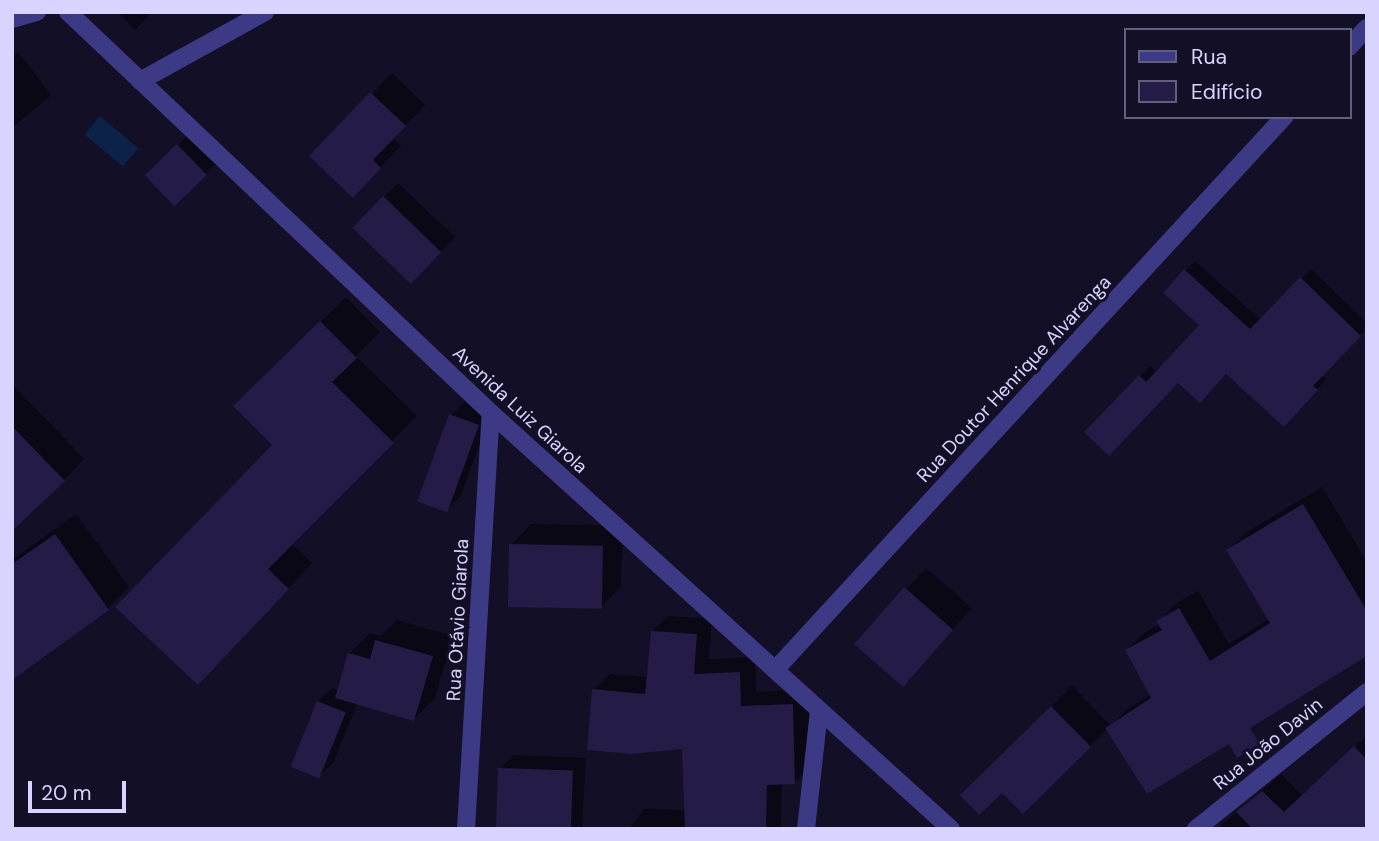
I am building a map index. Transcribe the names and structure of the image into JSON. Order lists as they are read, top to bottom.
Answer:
{
  "streets": {
    "street": [
      "Rua Doutor Henrique Alvarenga",
      "Avenida Luiz Giarola",
      "Rua Otávio Giarola",
      "Rua João Davin"
    ]
  },
  "crossings": [
    ["Rua Doutor Henrique Alvarenga", "Avenida Luiz Giarola"],
    ["Avenida Luiz Giarola", "Rua Otávio Giarola"]
  ],
  "legend": ["Rua", "Edifício"],
  "scale_bar": "20 m"
}
